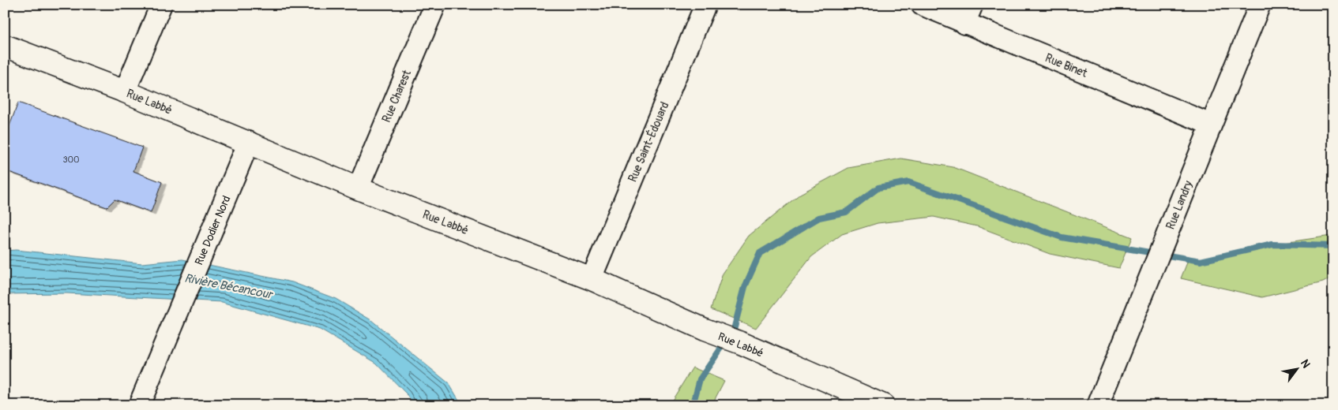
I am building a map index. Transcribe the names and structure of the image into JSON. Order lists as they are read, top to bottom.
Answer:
{
  "streets": {
    "street": [
      "Rue Binet",
      "Rue Charest",
      "Rue Labbé",
      "Rue Saint-Édouard",
      "Rue Landry",
      "Rue Dodier Nord"
    ]
  },
  "crossings": [
    ["Rue Binet", "Rue Landry"],
    ["Rue Charest", "Rue Labbé"],
    ["Rue Labbé", "Rue Saint-Édouard"],
    ["Rue Labbé", "Rue Dodier Nord"]
  ],
  "water": ["Rivière Bécancour"],
  "house_numbers": ["300"],
  "north": "top right"
}
